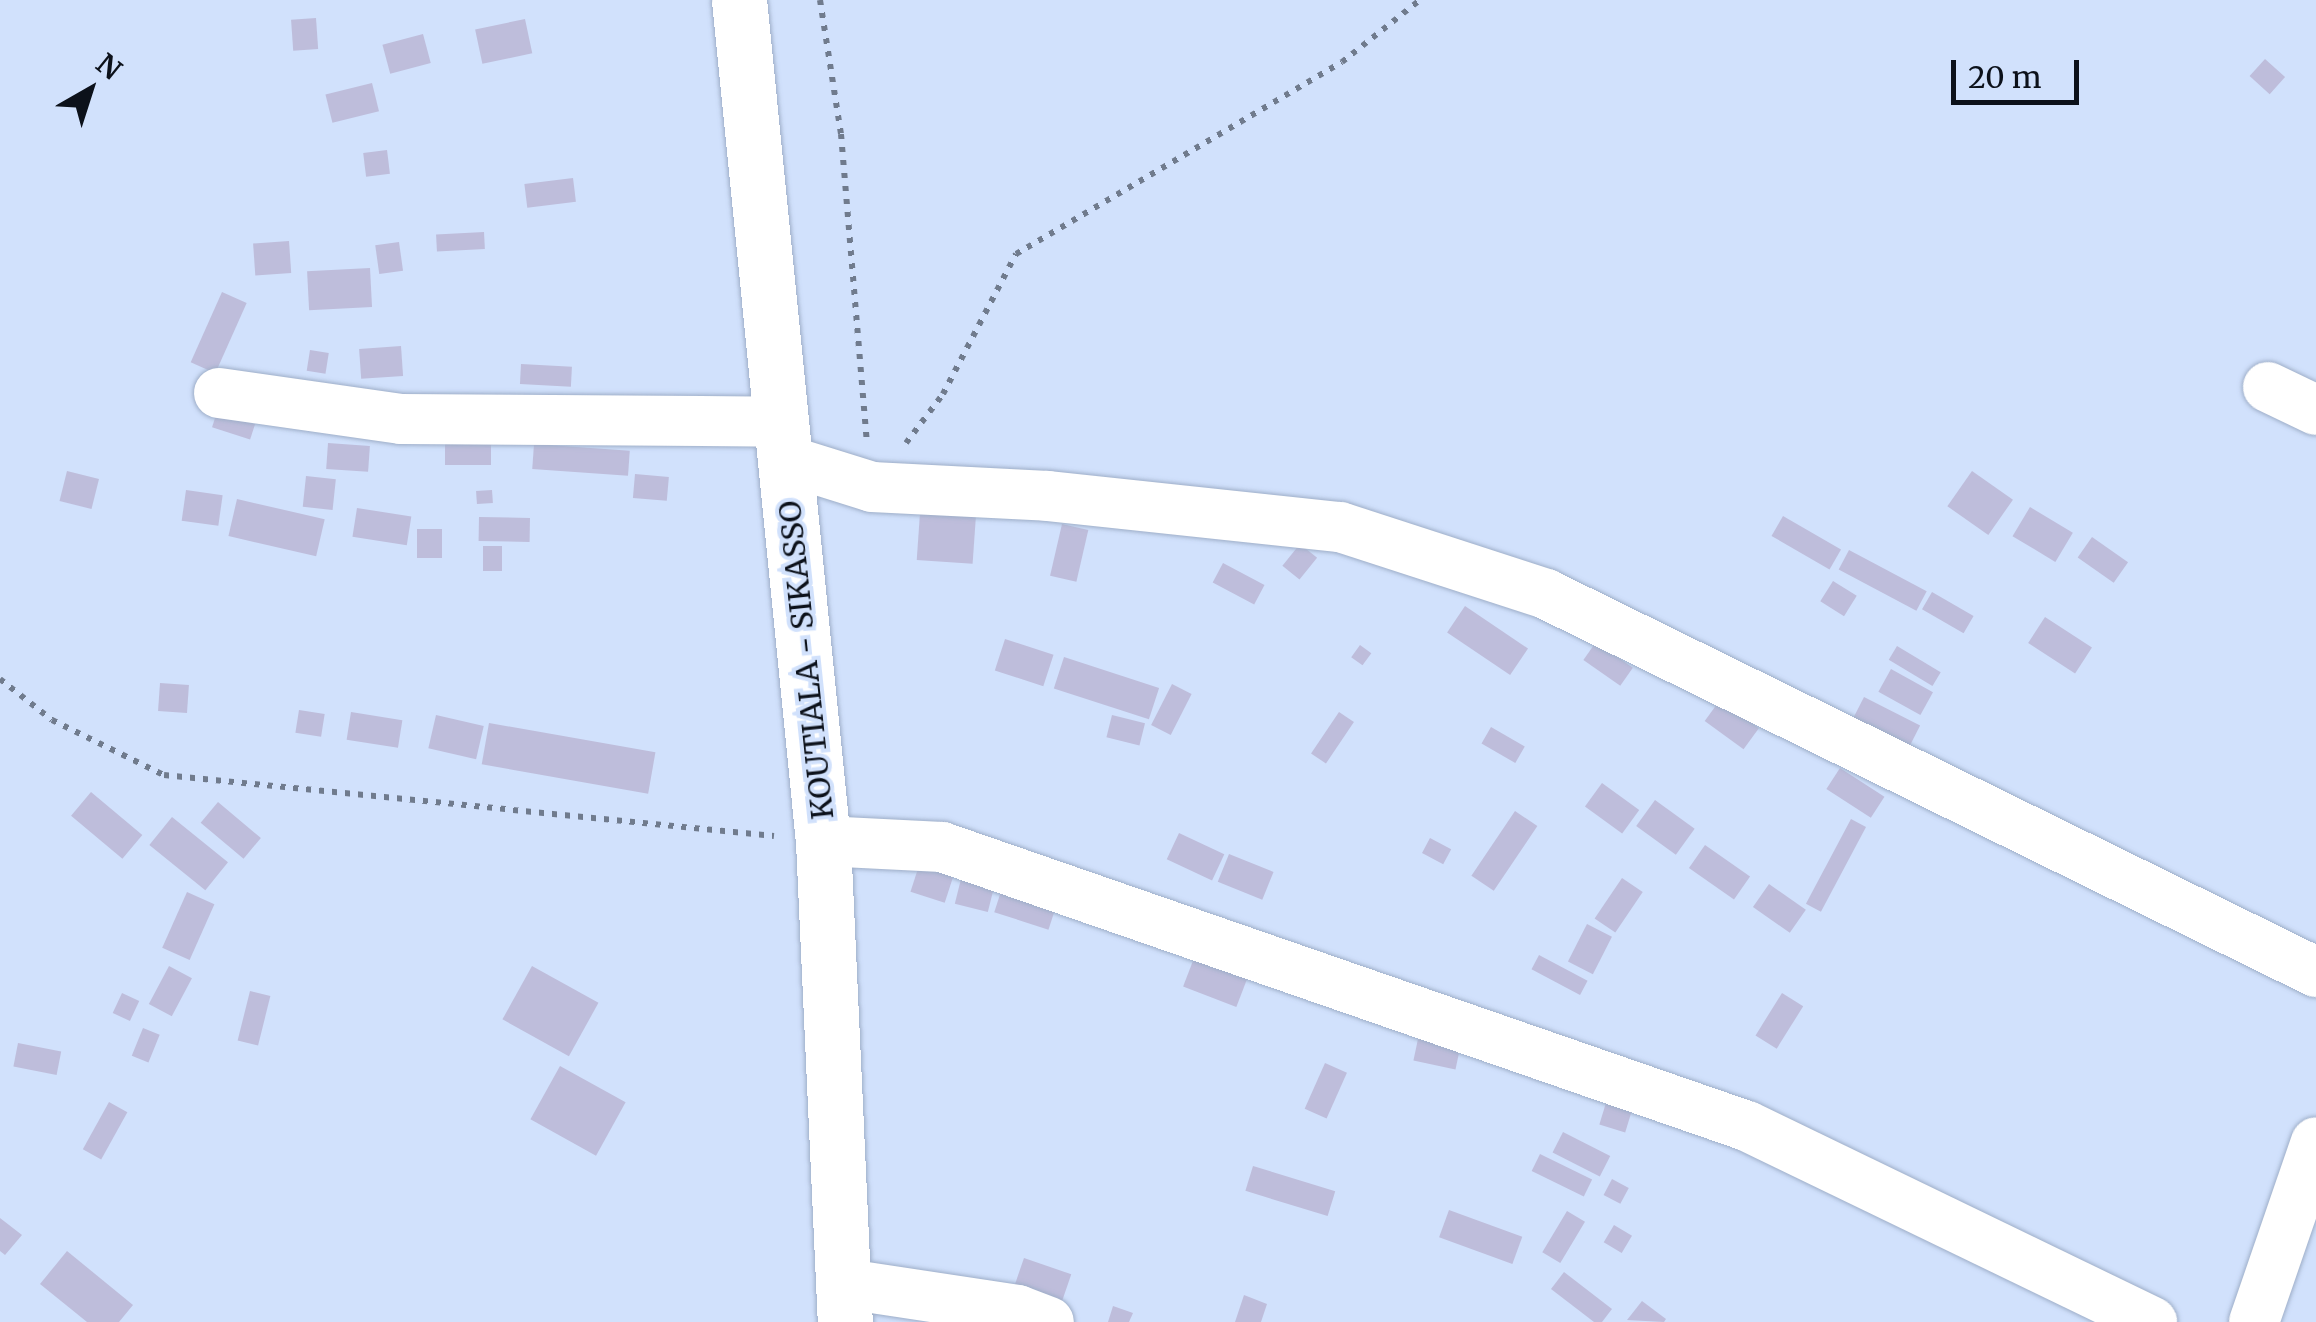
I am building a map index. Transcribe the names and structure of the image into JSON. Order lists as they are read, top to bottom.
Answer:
{
  "streets": {
    "main road": ["KOUTIALA - SIKASSO"]
  },
  "scale_bar": "20 m",
  "north": "top right"
}
